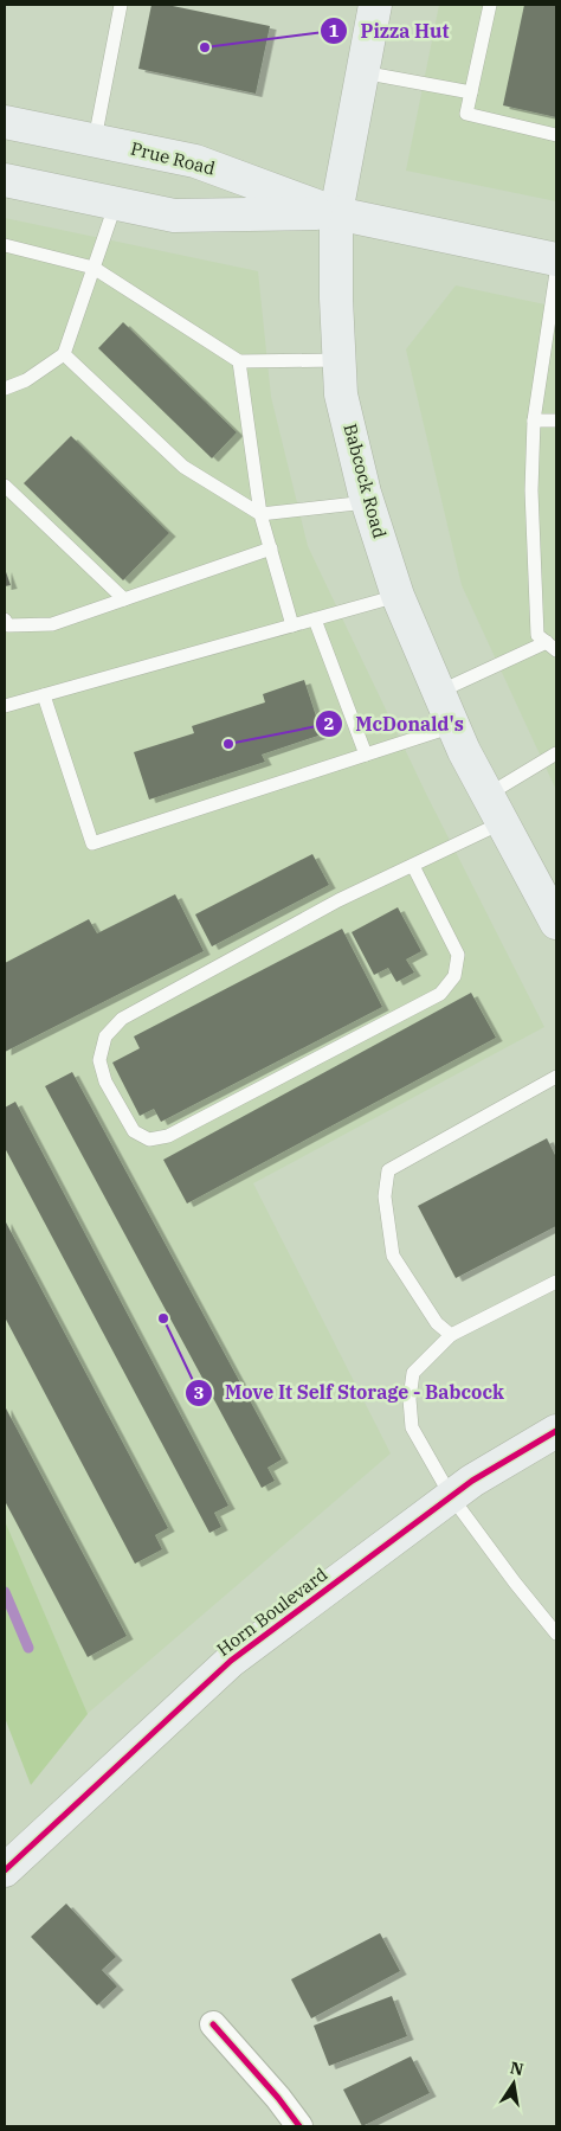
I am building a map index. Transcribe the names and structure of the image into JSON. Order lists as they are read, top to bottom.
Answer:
{
  "streets": {
    "main road": ["Prue Road", "Babcock Road", "Horn Boulevard"]
  },
  "crossings": [
    ["Prue Road", "Babcock Road"]
  ],
  "places": ["Pizza Hut", "McDonald's", "Move It Self Storage - Babcock"],
  "north": "top"
}
